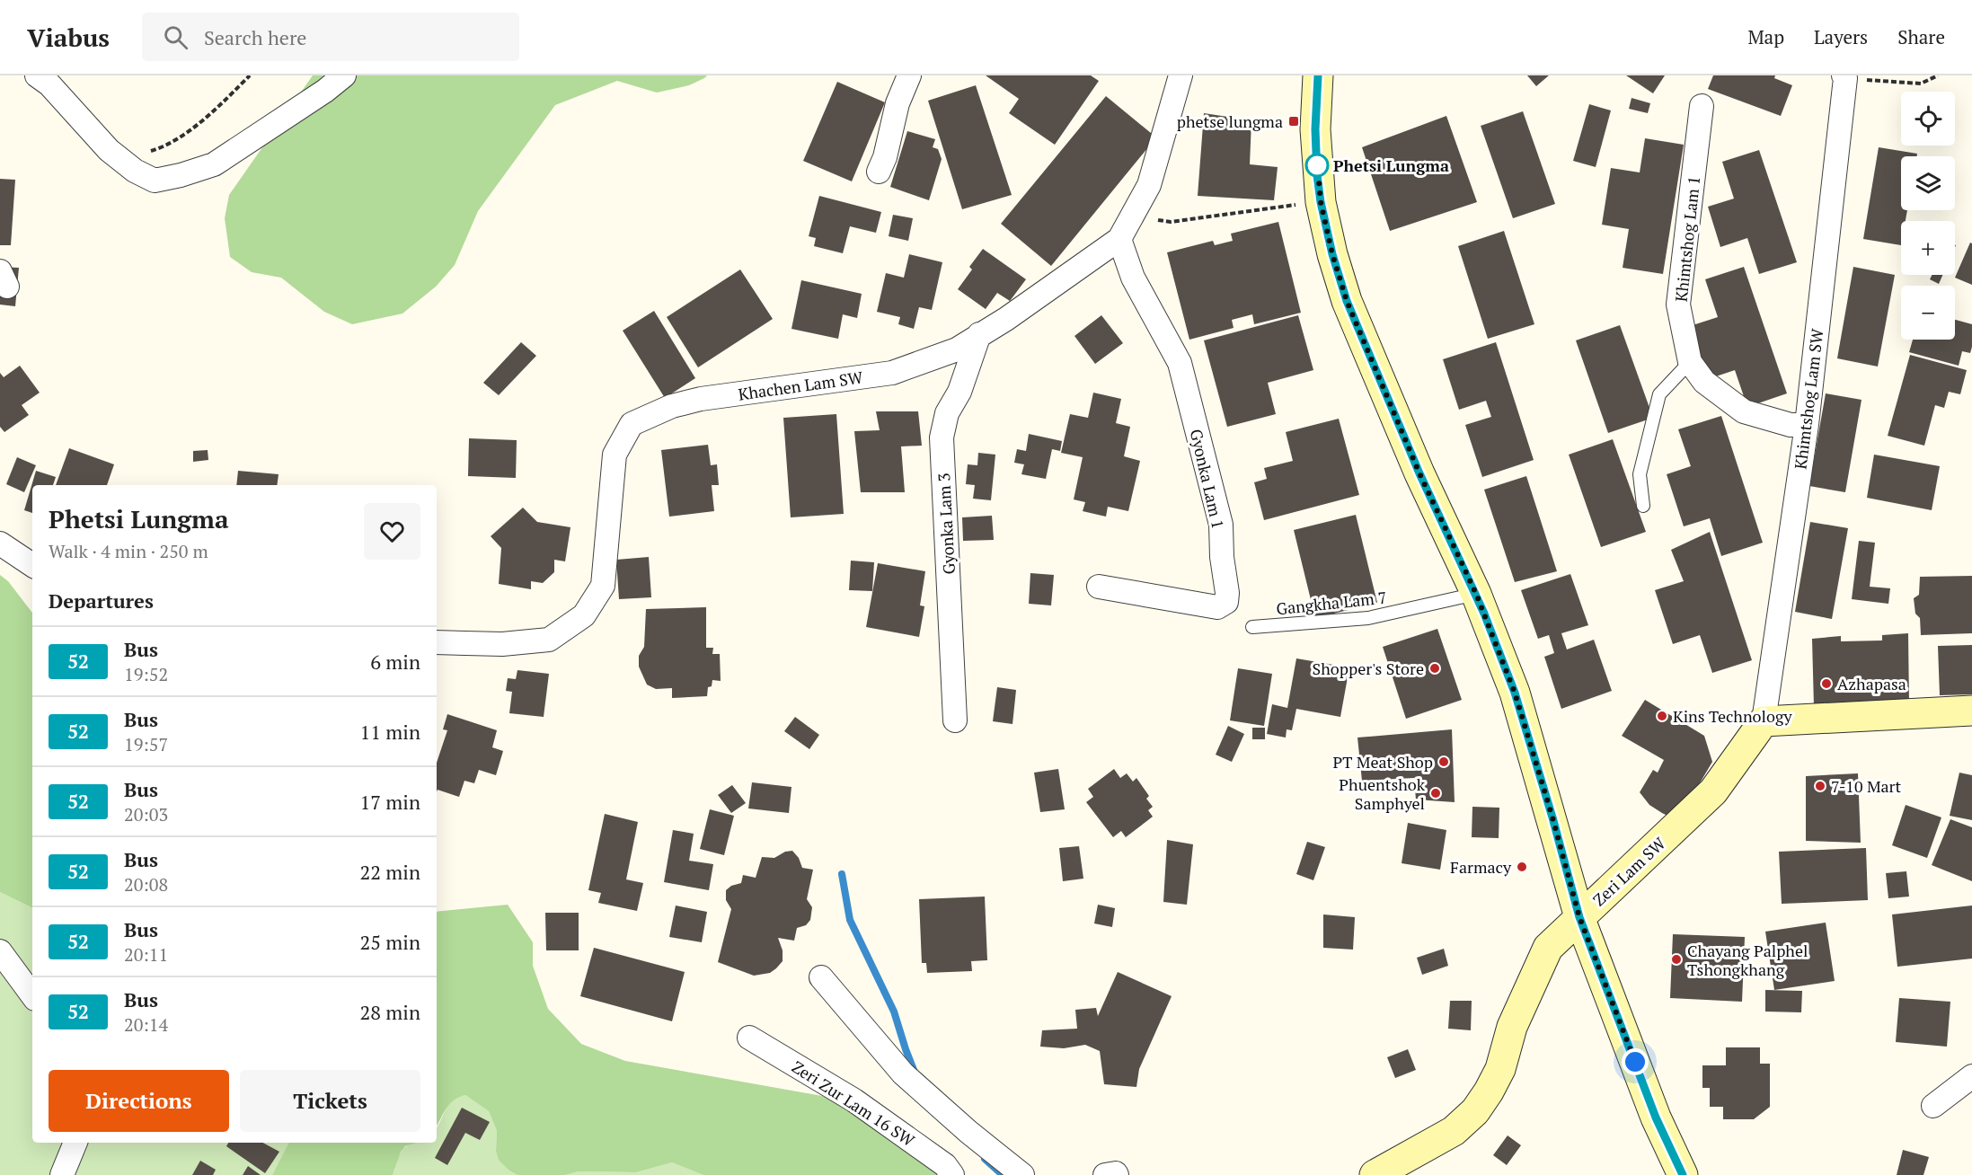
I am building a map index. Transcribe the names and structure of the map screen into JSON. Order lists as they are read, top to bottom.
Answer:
{
  "streets": {
    "main road": ["Zeri Lam SW"],
    "street": [
      "Khimtshog Lam 1",
      "Khachen Lam SW",
      "Khimtshog Lam SW",
      "Gyonka Lam 1",
      "Gyonka Lam 3",
      "Zeri Zur Lam 16 SW"
    ],
    "lane": ["Gangkha Lam 7"]
  },
  "crossings": [
    ["Khimtshog Lam 1", "Khimtshog Lam SW"],
    ["Khachen Lam SW", "Gyonka Lam 1"],
    ["Khachen Lam SW", "Gyonka Lam 3"],
    ["Khimtshog Lam SW", "Zeri Lam SW"]
  ],
  "places": {
    "transit": ["phetse lungma"],
    "other": [
      "Phetsi Lungma",
      "Shopper's Store",
      "Azhapasa",
      "Kins Technology",
      "PT Meat Shop",
      "7-10 Mart",
      "Phuentshok Samphyel",
      "Farmacy",
      "Chayang Palphel Tshongkhang"
    ]
  },
  "lines": ["bus line 52"],
  "page": {
    "header": "Viabus",
    "search": "Search here",
    "nav": ["Map", "Layers", "Share"],
    "map_buttons": ["+", "−"],
    "heading": [
      ["Phetsi Lungma", "Walk · 4 min · 250 m"],
      "Departures"
    ],
    "list": [
      {
        "mark": "52",
        "name": "Bus",
        "note": "19:52",
        "value": "6 min"
      },
      {
        "mark": "52",
        "name": "Bus",
        "note": "19:57",
        "value": "11 min"
      },
      {
        "mark": "52",
        "name": "Bus",
        "note": "20:03",
        "value": "17 min"
      },
      {
        "mark": "52",
        "name": "Bus",
        "note": "20:08",
        "value": "22 min"
      },
      {
        "mark": "52",
        "name": "Bus",
        "note": "20:11",
        "value": "25 min"
      },
      {
        "mark": "52",
        "name": "Bus",
        "note": "20:14",
        "value": "28 min"
      }
    ],
    "buttons": ["Directions", "Tickets"]
  }
}
